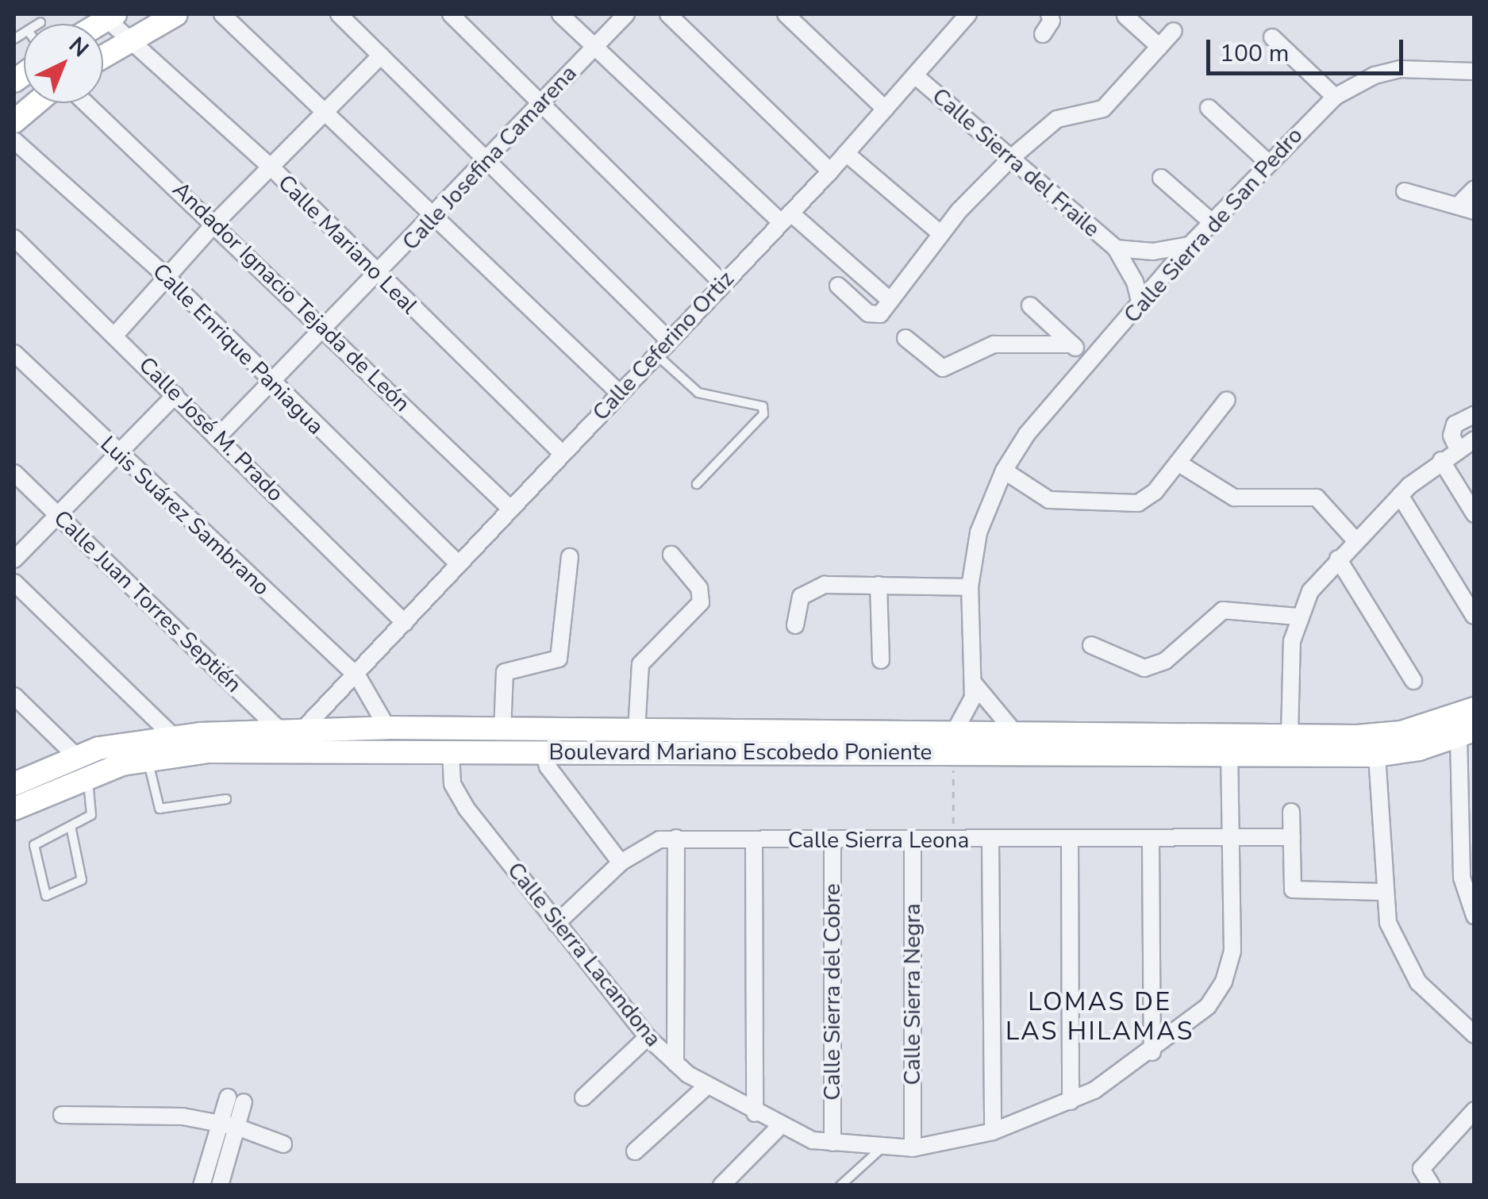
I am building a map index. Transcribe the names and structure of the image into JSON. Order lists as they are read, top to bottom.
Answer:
{
  "streets": {
    "street": [
      "Calle Josefina Camarena",
      "Calle Sierra del Fraile",
      "Calle Sierra de San Pedro",
      "Calle Mariano Leal",
      "Andador Ignacio Tejada de León",
      "Calle Ceferino Ortiz",
      "Calle Enrique Paniagua",
      "Calle José M. Prado",
      "Luis Suárez Sambrano",
      "Calle Juan Torres Septién",
      "Boulevard Mariano Escobedo Poniente",
      "Calle Sierra Leona",
      "Calle Sierra Lacandona",
      "Calle Sierra del Cobre",
      "Calle Sierra Negra"
    ]
  },
  "crossings": [
    ["Calle Josefina Camarena", "Calle Mariano Leal"],
    ["Calle Josefina Camarena", "Andador Ignacio Tejada de León"],
    ["Calle Josefina Camarena", "Calle Enrique Paniagua"],
    ["Calle Josefina Camarena", "Calle José M. Prado"],
    ["Calle Sierra del Fraile", "Calle Sierra de San Pedro"],
    ["Calle Sierra del Fraile", "Calle Ceferino Ortiz"],
    ["Calle Sierra de San Pedro", "Boulevard Mariano Escobedo Poniente"],
    ["Calle Mariano Leal", "Calle Ceferino Ortiz"],
    ["Andador Ignacio Tejada de León", "Calle Ceferino Ortiz"],
    ["Calle Ceferino Ortiz", "Calle Enrique Paniagua"],
    ["Calle Ceferino Ortiz", "Calle José M. Prado"],
    ["Calle Ceferino Ortiz", "Luis Suárez Sambrano"],
    ["Calle Ceferino Ortiz", "Calle Juan Torres Septién"],
    ["Calle Ceferino Ortiz", "Boulevard Mariano Escobedo Poniente"],
    ["Calle Juan Torres Septién", "Boulevard Mariano Escobedo Poniente"],
    ["Boulevard Mariano Escobedo Poniente", "Calle Sierra Lacandona"],
    ["Calle Sierra Leona", "Calle Sierra Lacandona"],
    ["Calle Sierra Leona", "Calle Sierra del Cobre"],
    ["Calle Sierra Leona", "Calle Sierra Negra"],
    ["Calle Sierra Lacandona", "Calle Sierra del Cobre"],
    ["Calle Sierra Lacandona", "Calle Sierra Negra"]
  ],
  "districts": ["LOMAS DE LAS HILAMAS"],
  "scale_bar": "100 m",
  "north": "top right"
}
